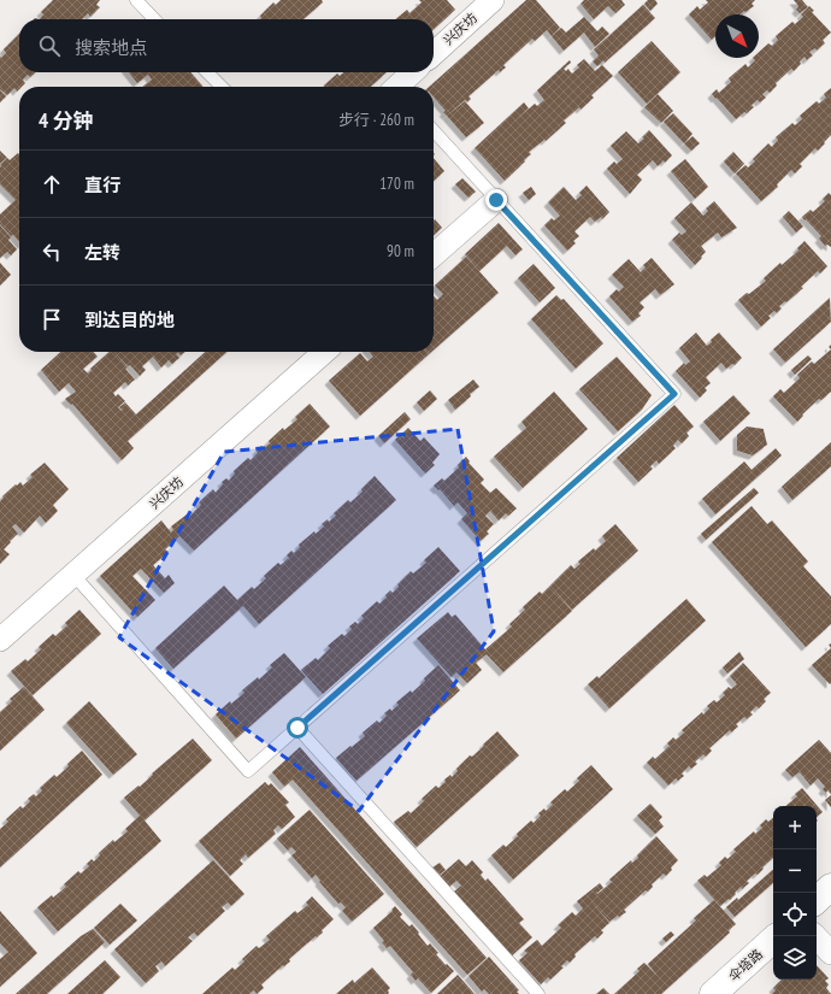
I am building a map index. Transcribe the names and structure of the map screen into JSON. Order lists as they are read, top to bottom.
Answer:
{
  "streets": {
    "street": ["兴庆坊", "伞塔路"]
  },
  "north": "bottom right",
  "page": {
    "search": "搜索地点",
    "heading": ["4 分钟", "步行 · 260 m"],
    "list": [
      ["直行", "170 m"],
      ["左转", "90 m"],
      "到达目的地"
    ],
    "map_buttons": ["+", "−"]
  }
}
